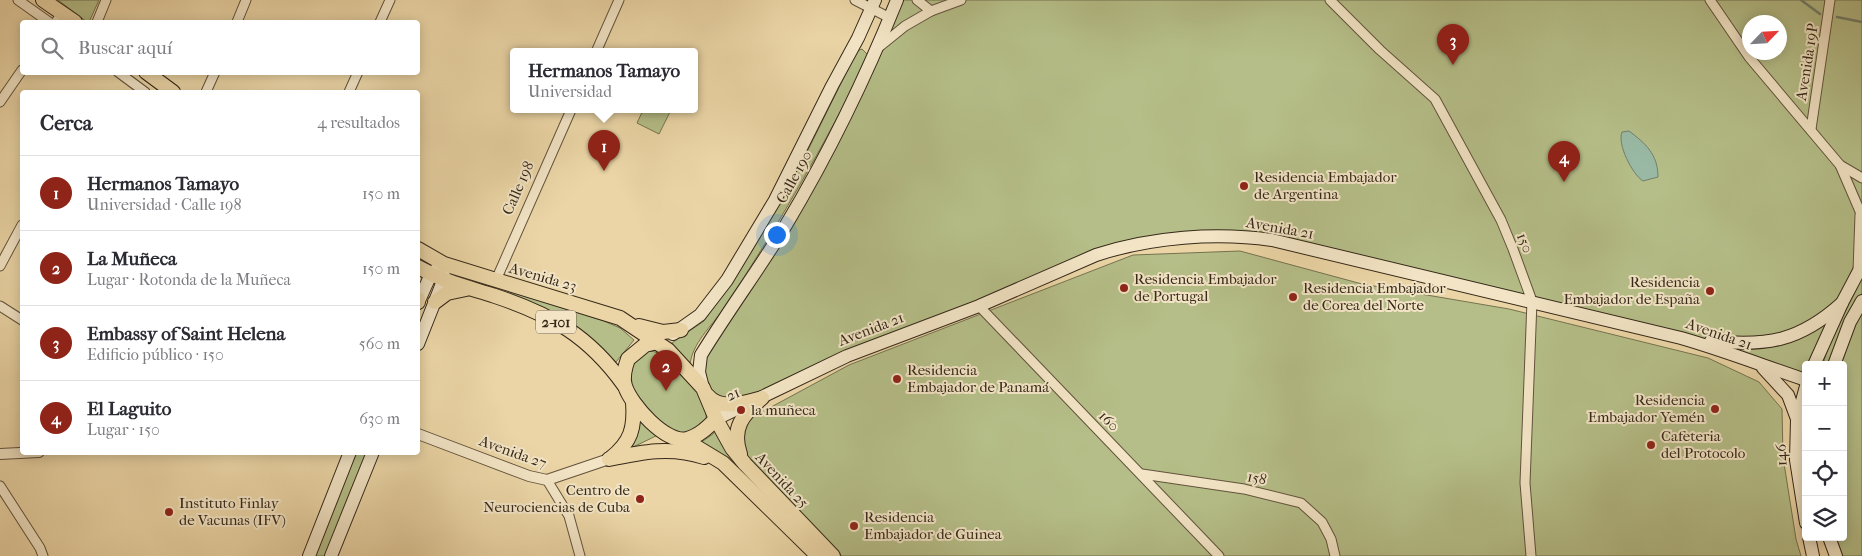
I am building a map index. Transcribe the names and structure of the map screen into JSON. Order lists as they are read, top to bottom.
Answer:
{
  "streets": {
    "main road": [
      "Calle 190",
      "Avenida 21",
      "Avenida 23",
      "2-101",
      "21",
      "146",
      "Avenida 25"
    ],
    "street": [
      "Avenida 19P",
      "Calle 198",
      "150",
      "160",
      "Avenida 27",
      "158"
    ]
  },
  "crossings": [
    ["Calle 190", "Avenida 23"],
    ["Calle 190", "Avenida 25"],
    ["Calle 198", "Avenida 23"],
    ["Avenida 21", "150"],
    ["Avenida 21", "21"],
    ["Avenida 21", "160"],
    ["Avenida 23", "Avenida 25"],
    ["2-101", "Avenida 25"],
    ["21", "Avenida 25"],
    ["160", "158"]
  ],
  "places": [
    "Residencia Embajador de Argentina",
    "Residencia Embajador de Portugal",
    "Residencia Embajador de España",
    "Residencia Embajador de Corea del Norte",
    "Residencia Embajador de Panamá",
    "Residencia Embajador Yemén",
    "la muñeca",
    "Cafeteria del Protocolo",
    "Centro de Neurociencias de Cuba",
    "Instituto Finlay de Vacunas (IFV)",
    "Residencia Embajador de Guinea"
  ],
  "north": "top right",
  "page": {
    "search": "Buscar aquí",
    "pins": [
      "3",
      "1",
      "4",
      "2"
    ],
    "popup": ["Hermanos Tamayo", "Universidad"],
    "heading": ["Cerca", "4 resultados"],
    "list": [
      {
        "mark": "1",
        "name": "Hermanos Tamayo",
        "note": "Universidad · Calle 198",
        "value": "150 m"
      },
      {
        "mark": "2",
        "name": "La Muñeca",
        "note": "Lugar · Rotonda de la Muñeca",
        "value": "150 m"
      },
      {
        "mark": "3",
        "name": "Embassy of Saint Helena",
        "note": "Edificio público · 150",
        "value": "560 m"
      },
      {
        "mark": "4",
        "name": "El Laguito",
        "note": "Lugar · 150",
        "value": "630 m"
      }
    ],
    "map_buttons": ["+", "−"]
  }
}
